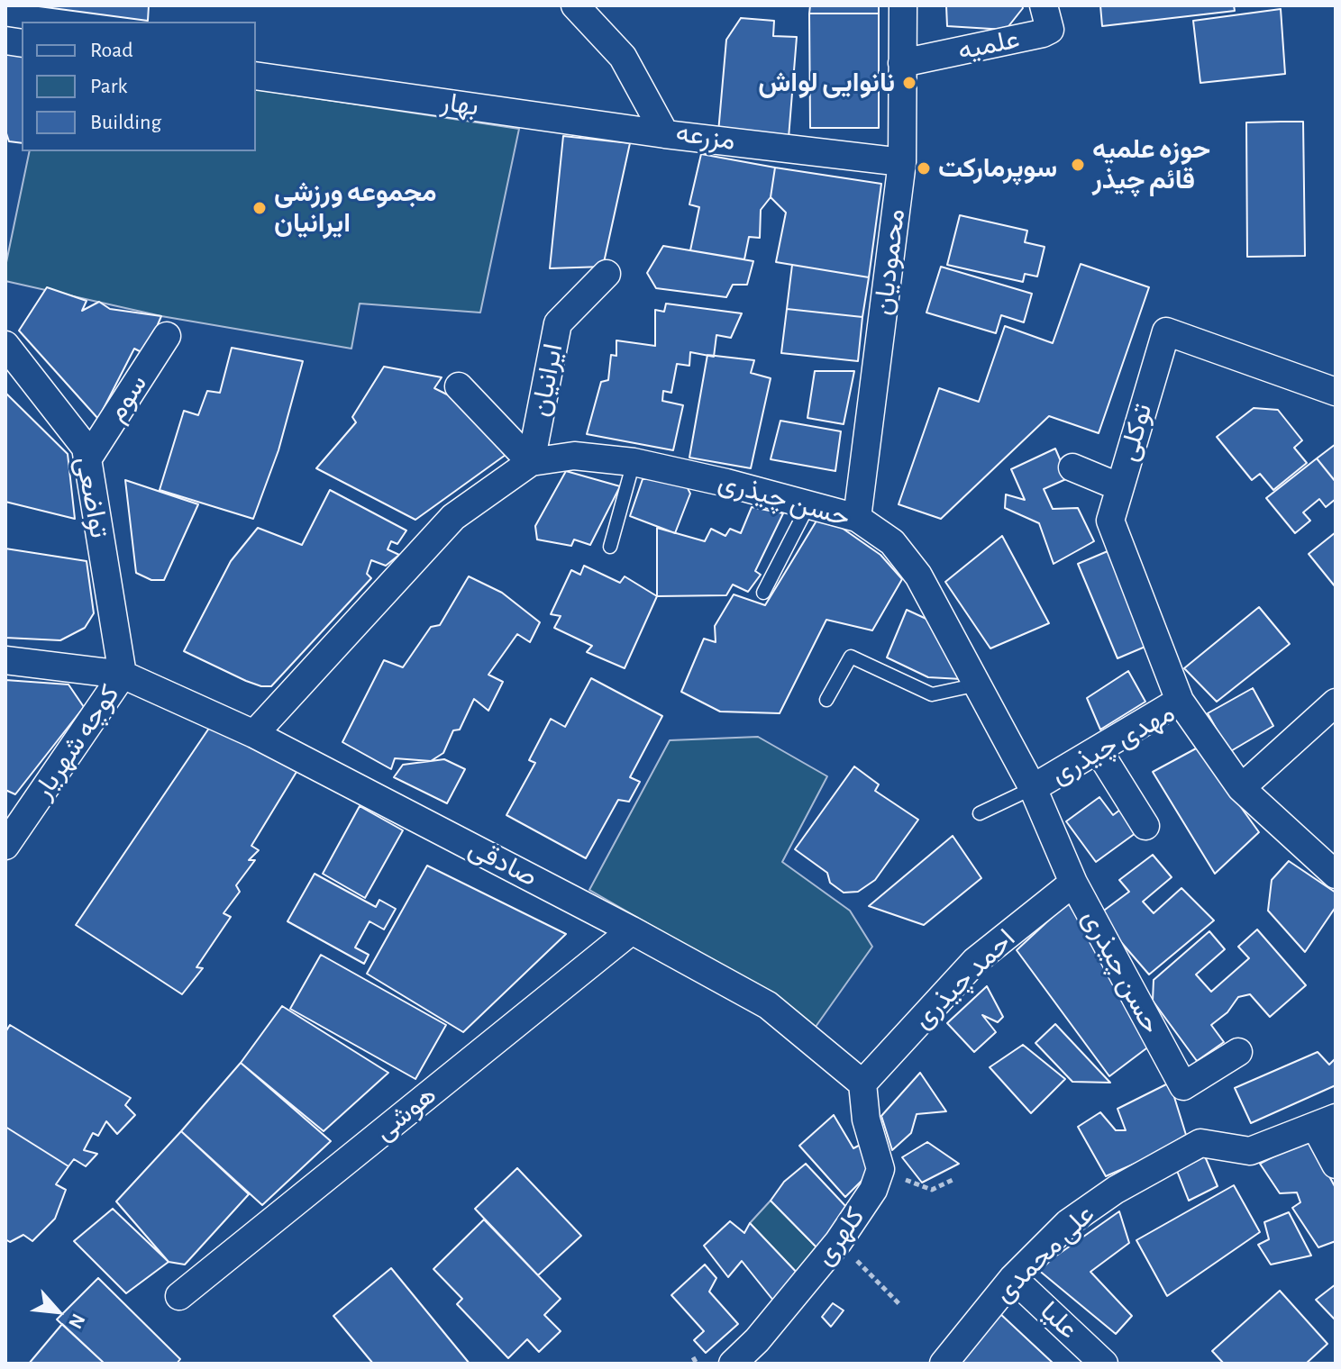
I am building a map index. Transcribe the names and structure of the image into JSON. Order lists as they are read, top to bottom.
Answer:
{
  "streets": {
    "street": [
      "علمیه",
      "بهار",
      "مزرعه",
      "محمودیان",
      "ایرانیان",
      "سوم",
      "توکلی",
      "تواضعی",
      "حسن چیذری",
      "کوچه شهریار",
      "مهدی چیذری",
      "صادقی",
      "احمد چیذری",
      "هوشی",
      "کلهری",
      "علی محمدی",
      "علیا"
    ]
  },
  "crossings": [
    ["علمیه", "محمودیان"],
    ["بهار", "مزرعه"],
    ["مزرعه", "محمودیان"],
    ["محمودیان", "حسن چیذری"],
    ["ایرانیان", "حسن چیذری"],
    ["سوم", "تواضعی"],
    ["توکلی", "مهدی چیذری"],
    ["تواضعی", "کوچه شهریار"],
    ["تواضعی", "صادقی"],
    ["حسن چیذری", "مهدی چیذری"],
    ["حسن چیذری", "صادقی"],
    ["حسن چیذری", "احمد چیذری"],
    ["کوچه شهریار", "صادقی"],
    ["صادقی", "احمد چیذری"],
    ["صادقی", "هوشی"],
    ["علی محمدی", "علیا"]
  ],
  "places": [
    "نانوایی لواش",
    "حوزه علمیه قائم چیذر",
    "سوپرمارکت",
    "مجموعه ورزشی ایرانیان"
  ],
  "legend": ["Road", "Park", "Building"],
  "north": "bottom right"
}
